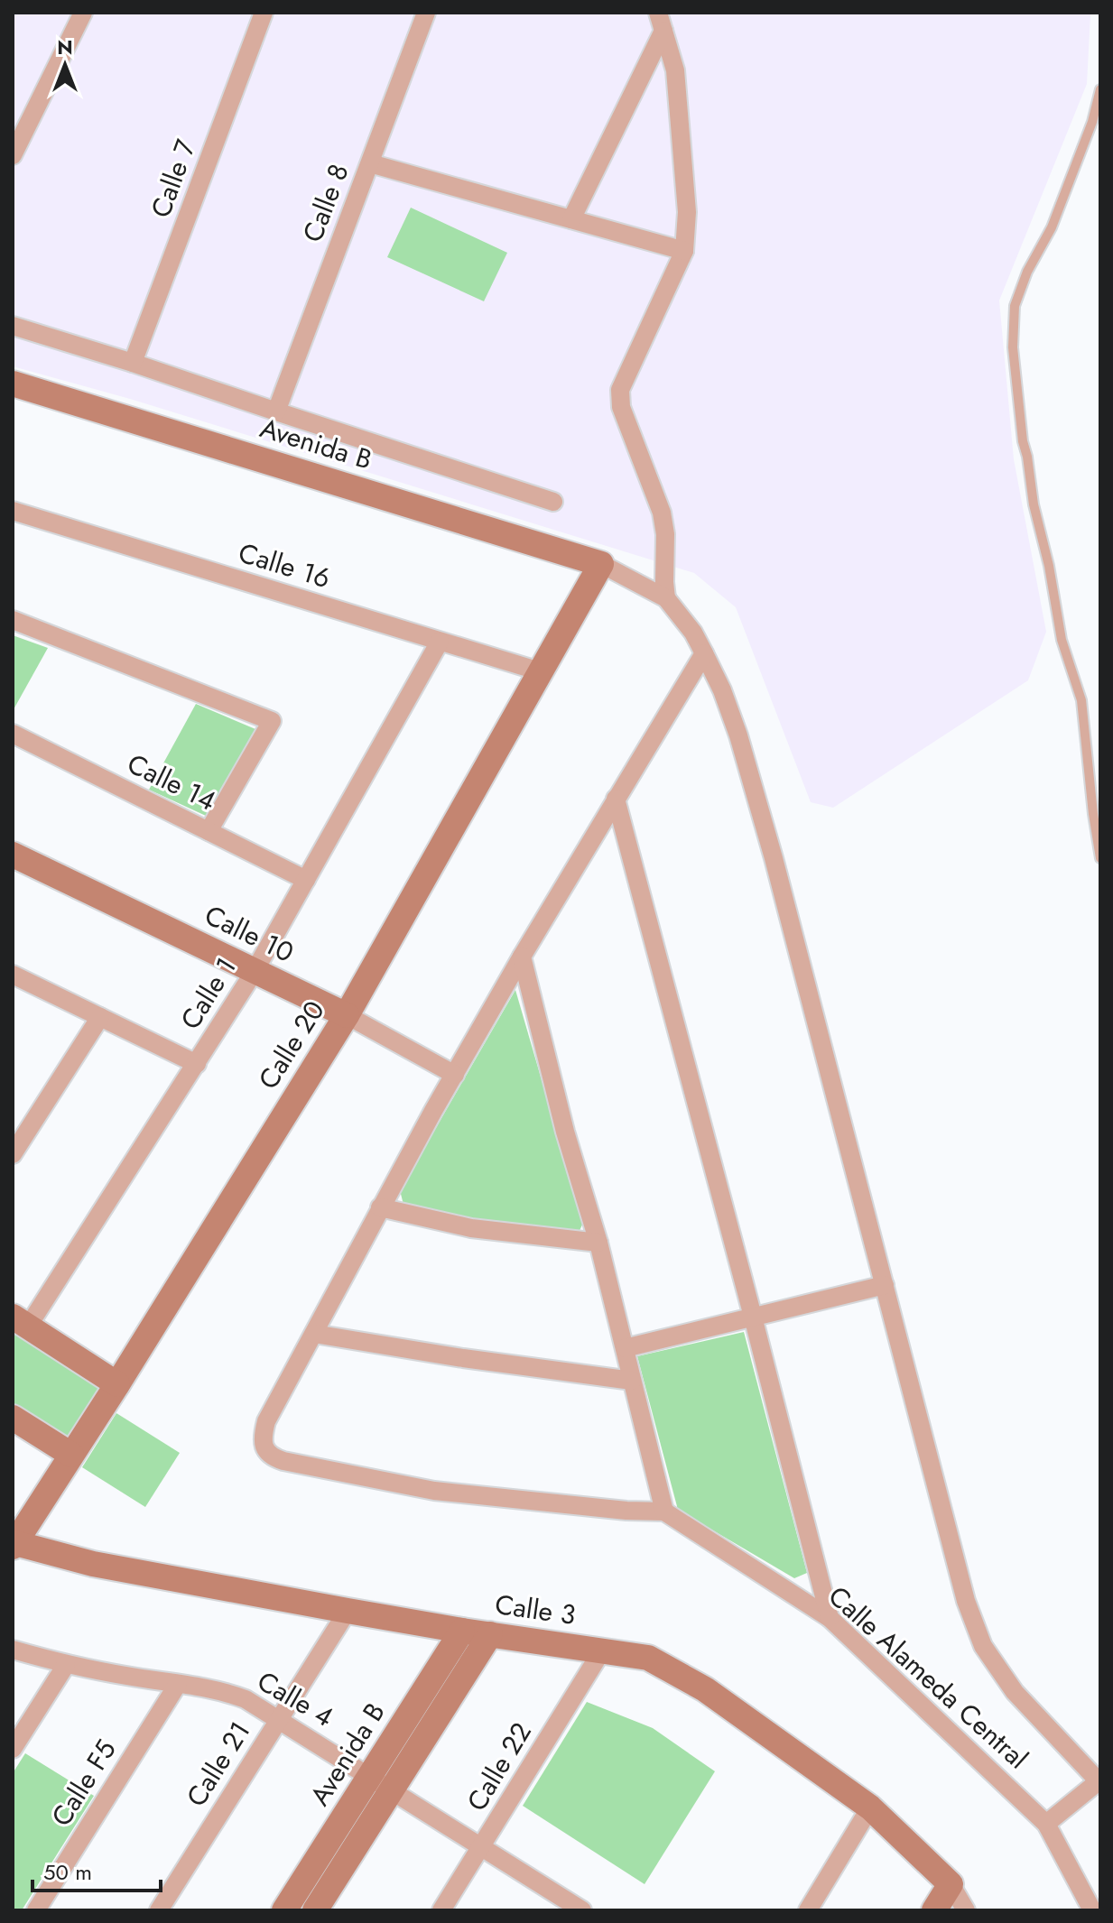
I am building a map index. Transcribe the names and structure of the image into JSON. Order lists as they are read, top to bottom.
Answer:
{
  "streets": {
    "street": [
      "Calle 7",
      "Calle 8",
      "Avenida B",
      "Calle 16",
      "Calle 14",
      "Calle 10",
      "Calle 1",
      "Calle 20",
      "Calle 3",
      "Calle Alameda Central",
      "Calle 4",
      "Calle 21",
      "Calle 22",
      "Calle F5"
    ]
  },
  "crossings": [
    ["Calle 7", "Avenida B"],
    ["Calle 8", "Avenida B"],
    ["Avenida B", "Calle 20"],
    ["Avenida B", "Calle 3"],
    ["Avenida B", "Calle 4"],
    ["Calle 16", "Calle 1"],
    ["Calle 16", "Calle 20"],
    ["Calle 14", "Calle 1"],
    ["Calle 10", "Calle 1"],
    ["Calle 10", "Calle 20"],
    ["Calle 20", "Calle 3"],
    ["Calle 3", "Calle 21"],
    ["Calle 3", "Calle 22"],
    ["Calle 4", "Calle 21"],
    ["Calle 4", "Calle 22"],
    ["Calle 4", "Calle F5"]
  ],
  "scale_bar": "50 m",
  "north": "top"
}
